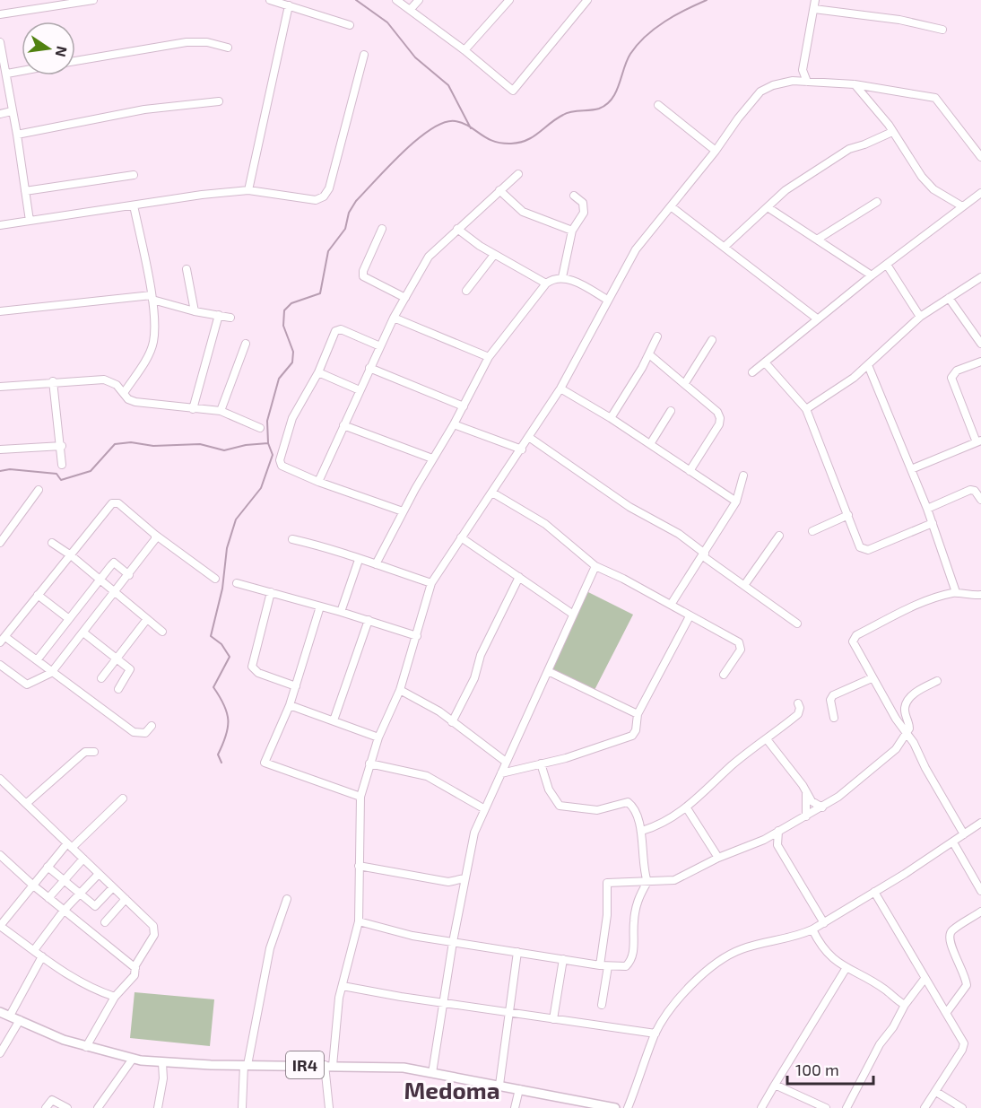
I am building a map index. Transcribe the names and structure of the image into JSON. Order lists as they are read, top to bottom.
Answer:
{
  "streets": {
    "main road": ["IR4"]
  },
  "districts": ["Medoma"],
  "scale_bar": "100 m",
  "north": "right"
}
